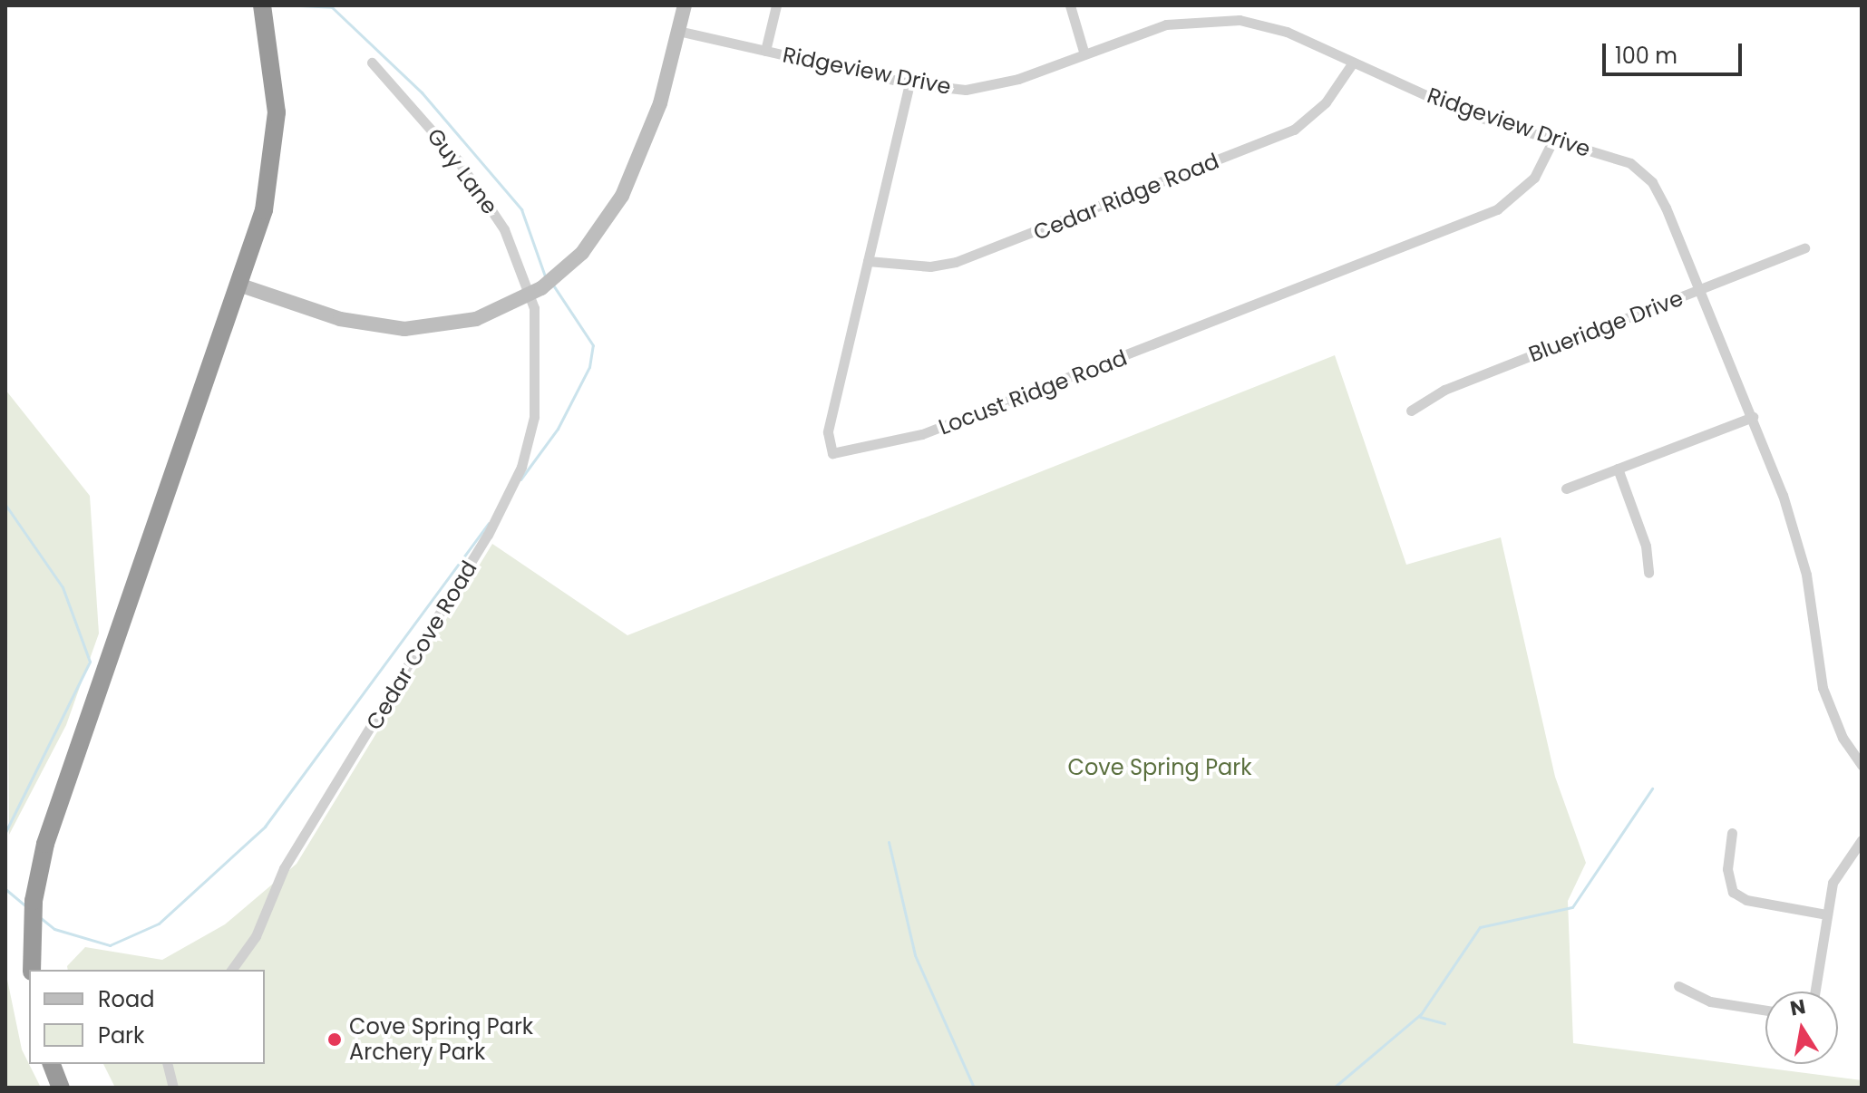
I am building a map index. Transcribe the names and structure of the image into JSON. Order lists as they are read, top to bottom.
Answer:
{
  "streets": {
    "street": [
      "Ridgeview Drive",
      "Guy Lane",
      "Cedar Ridge Road",
      "Blueridge Drive",
      "Locust Ridge Road",
      "Cedar Cove Road"
    ]
  },
  "crossings": [
    ["Ridgeview Drive", "Cedar Ridge Road"],
    ["Ridgeview Drive", "Blueridge Drive"],
    ["Ridgeview Drive", "Locust Ridge Road"],
    ["Guy Lane", "Cedar Cove Road"],
    ["Cedar Ridge Road", "Locust Ridge Road"]
  ],
  "parks": ["Cove Spring Park"],
  "places": ["Cove Spring Park Archery Park"],
  "legend": ["Road", "Park"],
  "scale_bar": "100 m",
  "north": "top"
}
